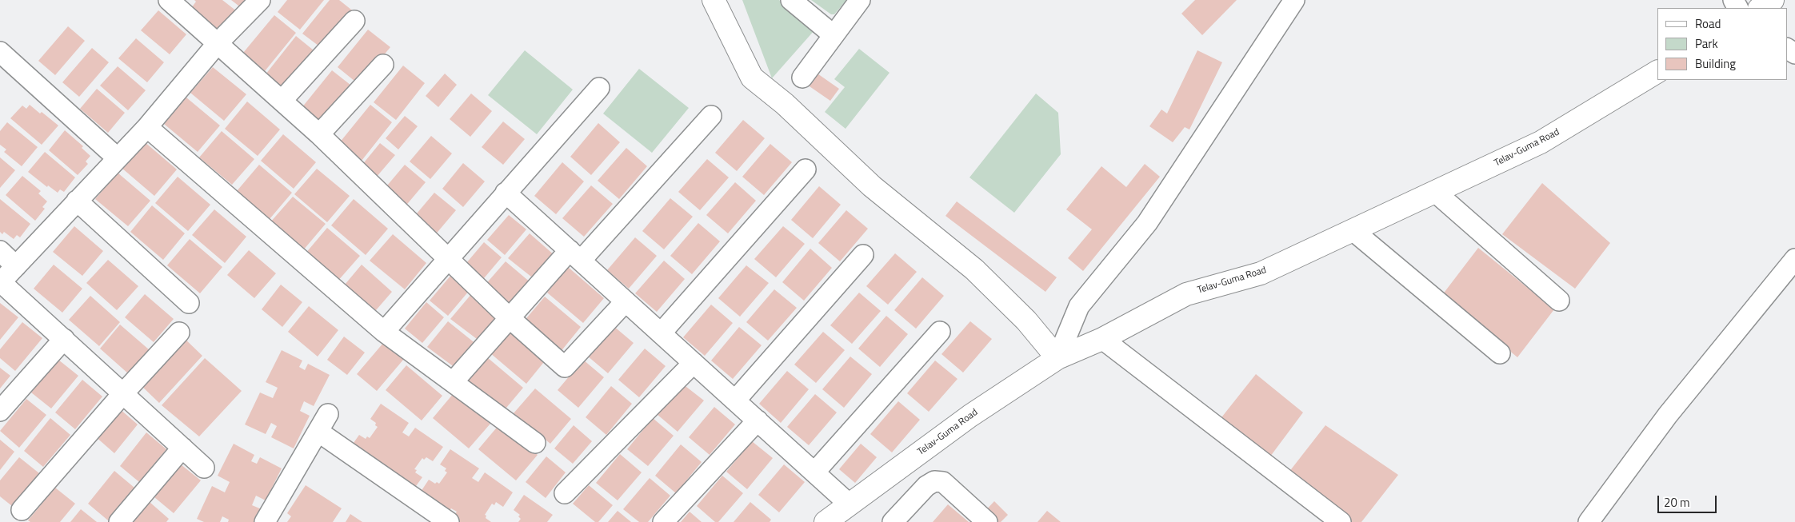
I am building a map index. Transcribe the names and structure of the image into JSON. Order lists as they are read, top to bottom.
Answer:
{
  "streets": {
    "street": ["Telav-Guma Road"]
  },
  "legend": ["Road", "Park", "Building"],
  "scale_bar": "20 m"
}
